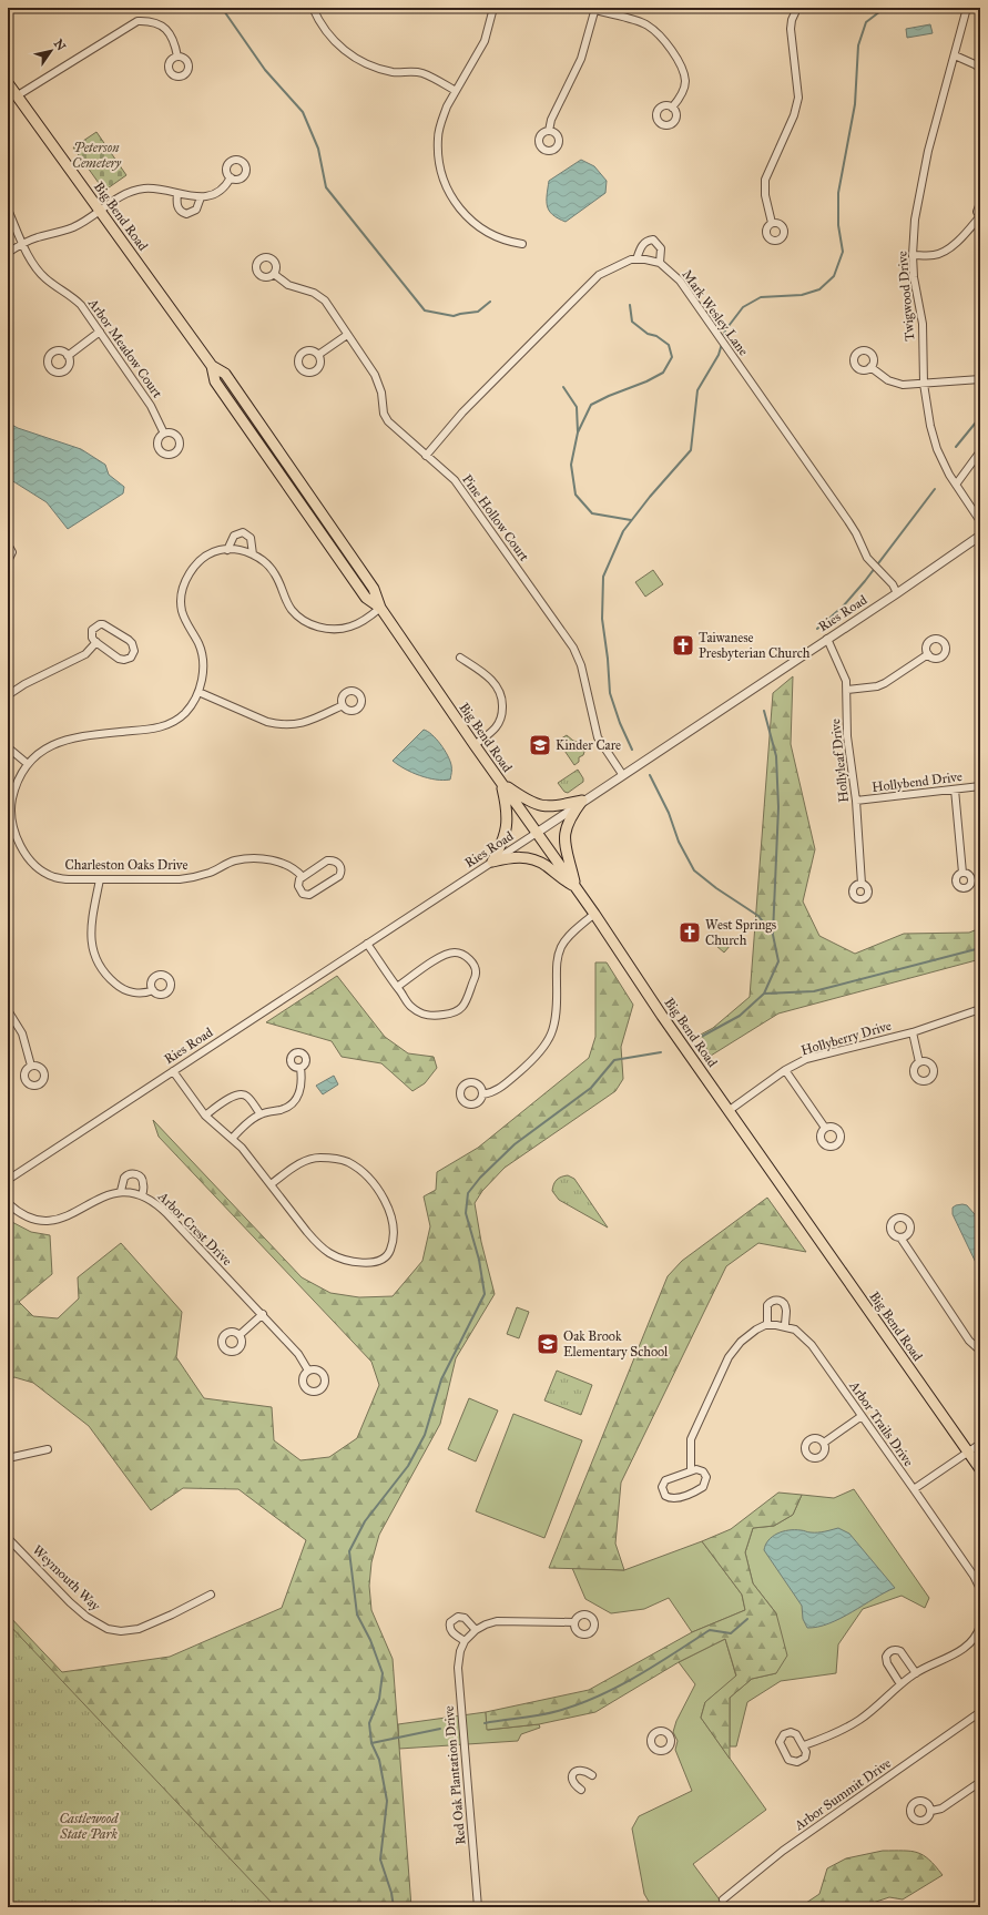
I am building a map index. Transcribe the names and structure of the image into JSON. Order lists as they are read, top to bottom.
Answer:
{
  "streets": {
    "main road": ["Big Bend Road"],
    "street": [
      "Twigwood Drive",
      "Mark Wesley Lane",
      "Arbor Meadow Court",
      "Pine Hollow Court",
      "Ries Road",
      "Hollyleaf Drive",
      "Hollybend Drive",
      "Charleston Oaks Drive",
      "Hollyberry Drive",
      "Arbor Crest Drive",
      "Arbor Trails Drive",
      "Weymouth Way",
      "Red Oak Plantation Drive",
      "Arbor Summit Drive"
    ]
  },
  "crossings": [
    ["Big Bend Road", "Ries Road"],
    ["Big Bend Road", "Charleston Oaks Drive"],
    ["Big Bend Road", "Hollyberry Drive"],
    ["Mark Wesley Lane", "Ries Road"],
    ["Pine Hollow Court", "Ries Road"],
    ["Ries Road", "Hollyleaf Drive"],
    ["Hollyleaf Drive", "Hollybend Drive"]
  ],
  "parks": ["Peterson Cemetery", "Castlewood State Park"],
  "places": {
    "church": ["Taiwanese Presbyterian Church", "West Springs Church"],
    "school or university": ["Kinder Care", "Oak Brook Elementary School"]
  },
  "north": "top right"
}
